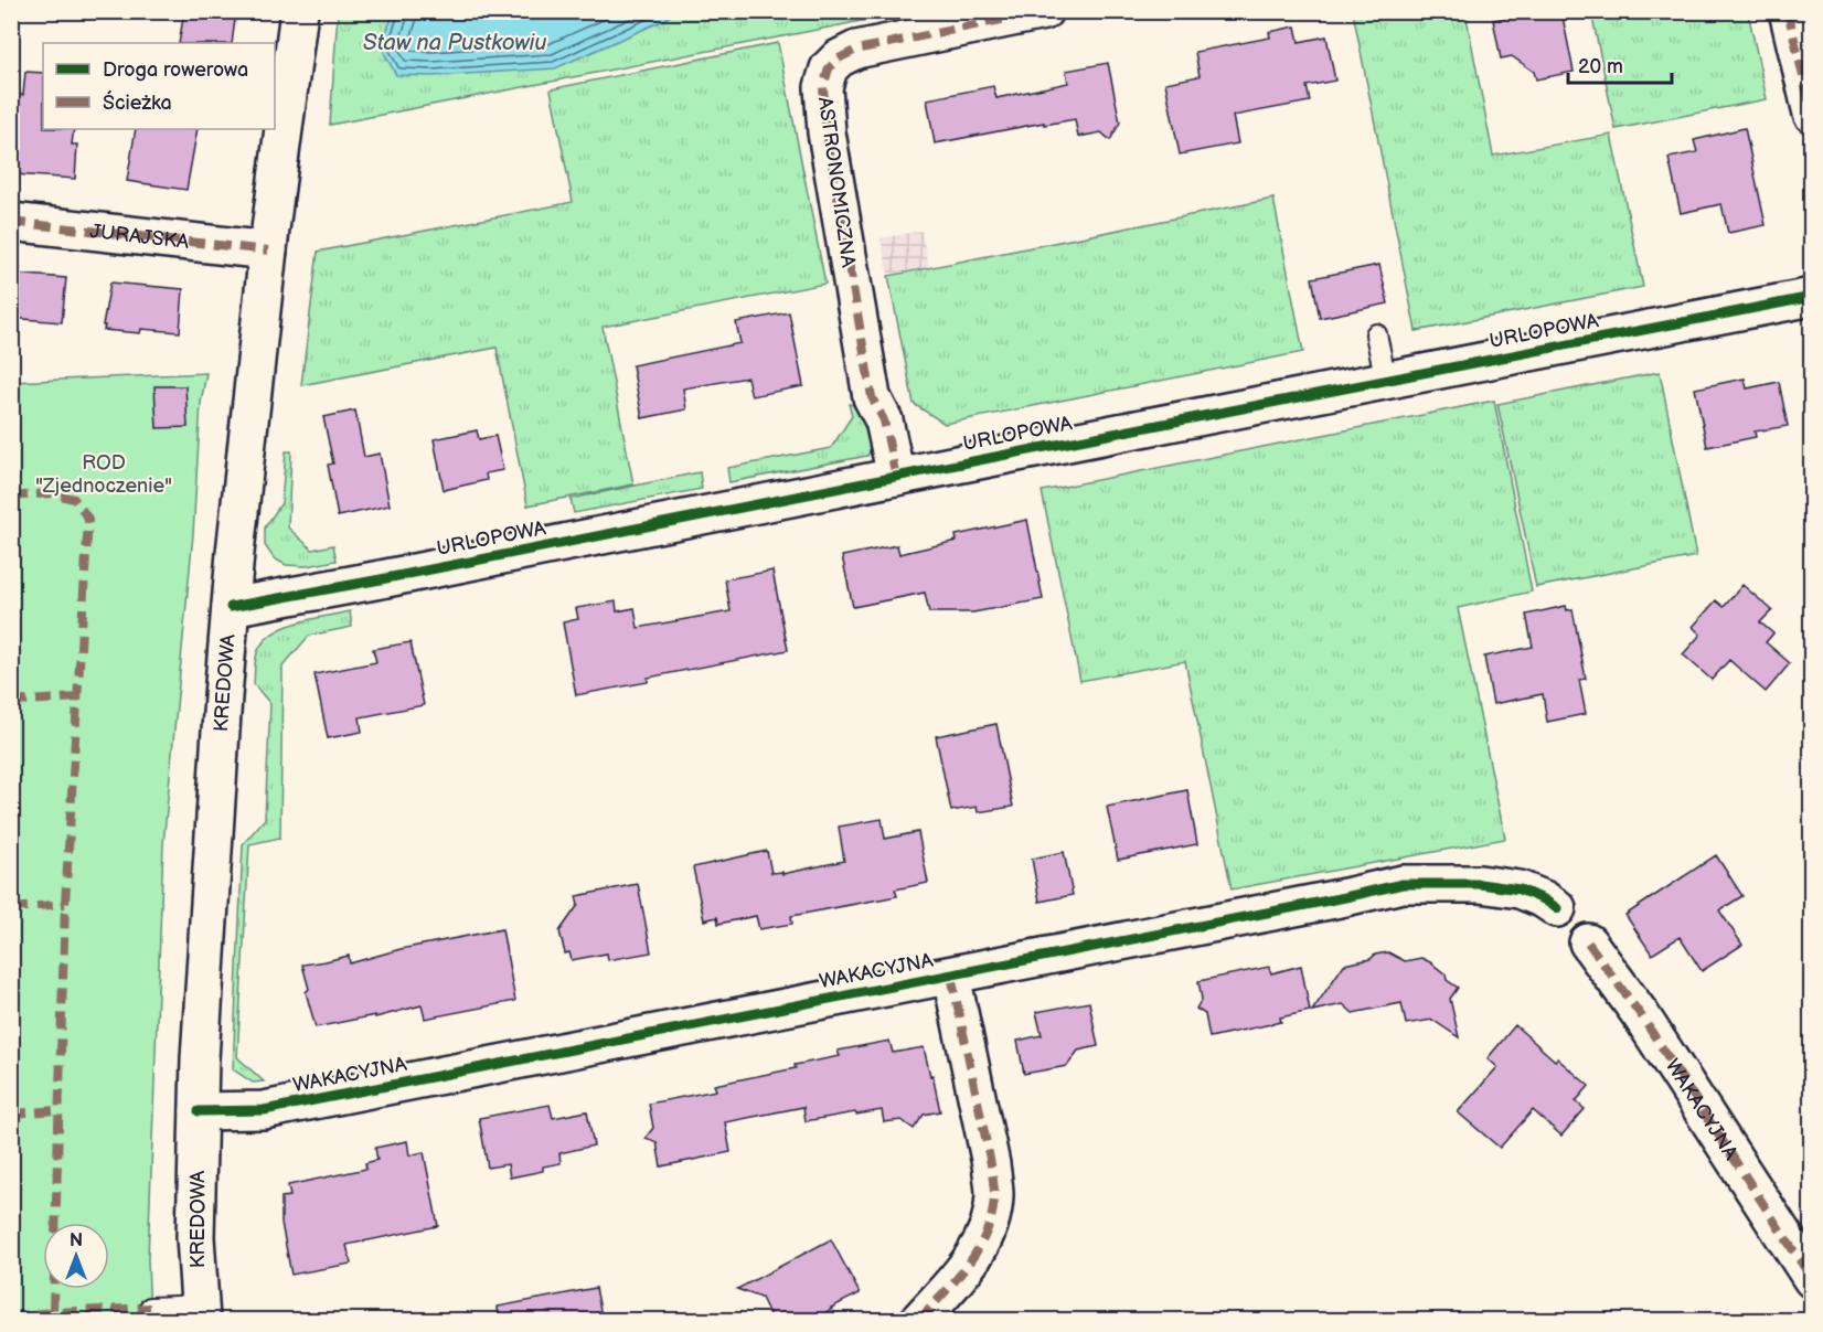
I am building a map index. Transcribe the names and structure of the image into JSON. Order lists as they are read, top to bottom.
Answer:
{
  "streets": {
    "street": [
      "ASTRONOMICZNA",
      "JURAJSKA",
      "URLOPOWA",
      "KREDOWA",
      "WAKACYJNA"
    ]
  },
  "crossings": [
    ["ASTRONOMICZNA", "URLOPOWA"],
    ["JURAJSKA", "KREDOWA"],
    ["URLOPOWA", "KREDOWA"],
    ["KREDOWA", "WAKACYJNA"]
  ],
  "water": ["Staw na Pustkowiu"],
  "parks": ["ROD \"Zjednoczenie\""],
  "legend": ["Droga rowerowa", "Ścieżka"],
  "scale_bar": "20 m",
  "north": "top"
}
